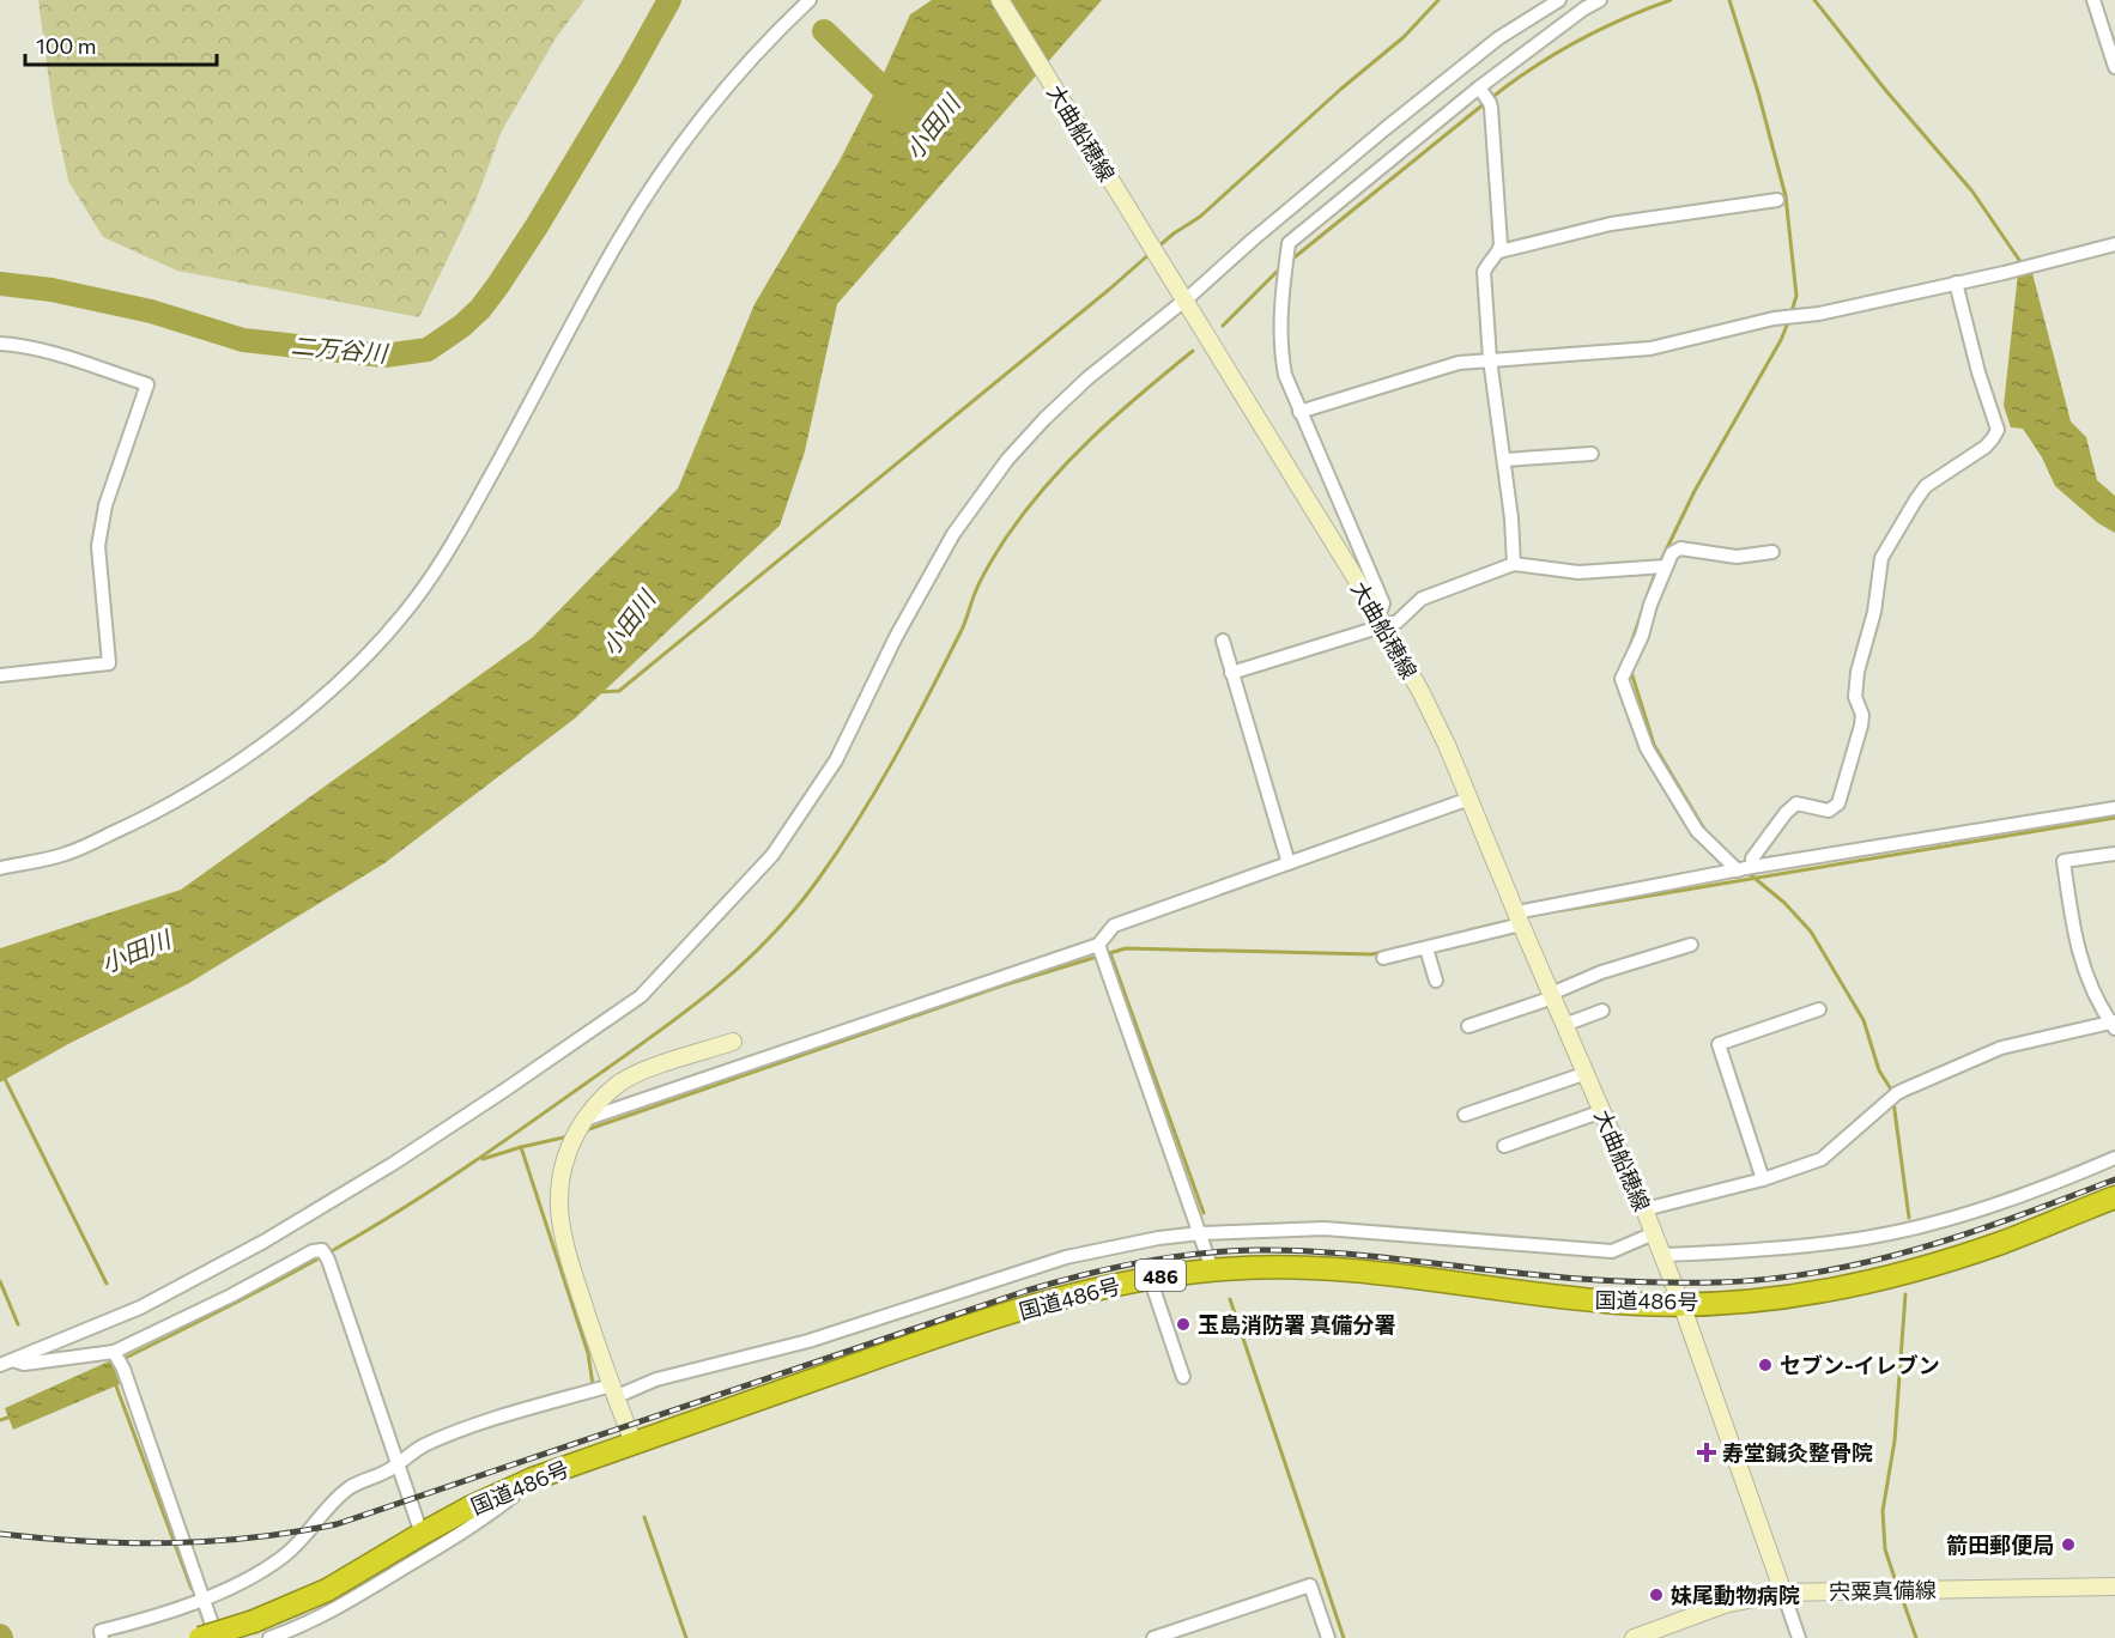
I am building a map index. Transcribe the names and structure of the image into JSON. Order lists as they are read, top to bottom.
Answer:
{
  "streets": {
    "highway": ["486", "国道486号"],
    "main road": ["大曲船穂線", "宍粟真備線"]
  },
  "crossings": [
    ["大曲船穂線", "国道486号"]
  ],
  "water": ["小田川", "二万谷川"],
  "places": {
    "other": [
      "玉島消防署 真備分署",
      "セブン-イレブン",
      "箭田郵便局",
      "妹尾動物病院"
    ],
    "health": ["寿堂鍼灸整骨院"]
  },
  "scale_bar": "100 m"
}
